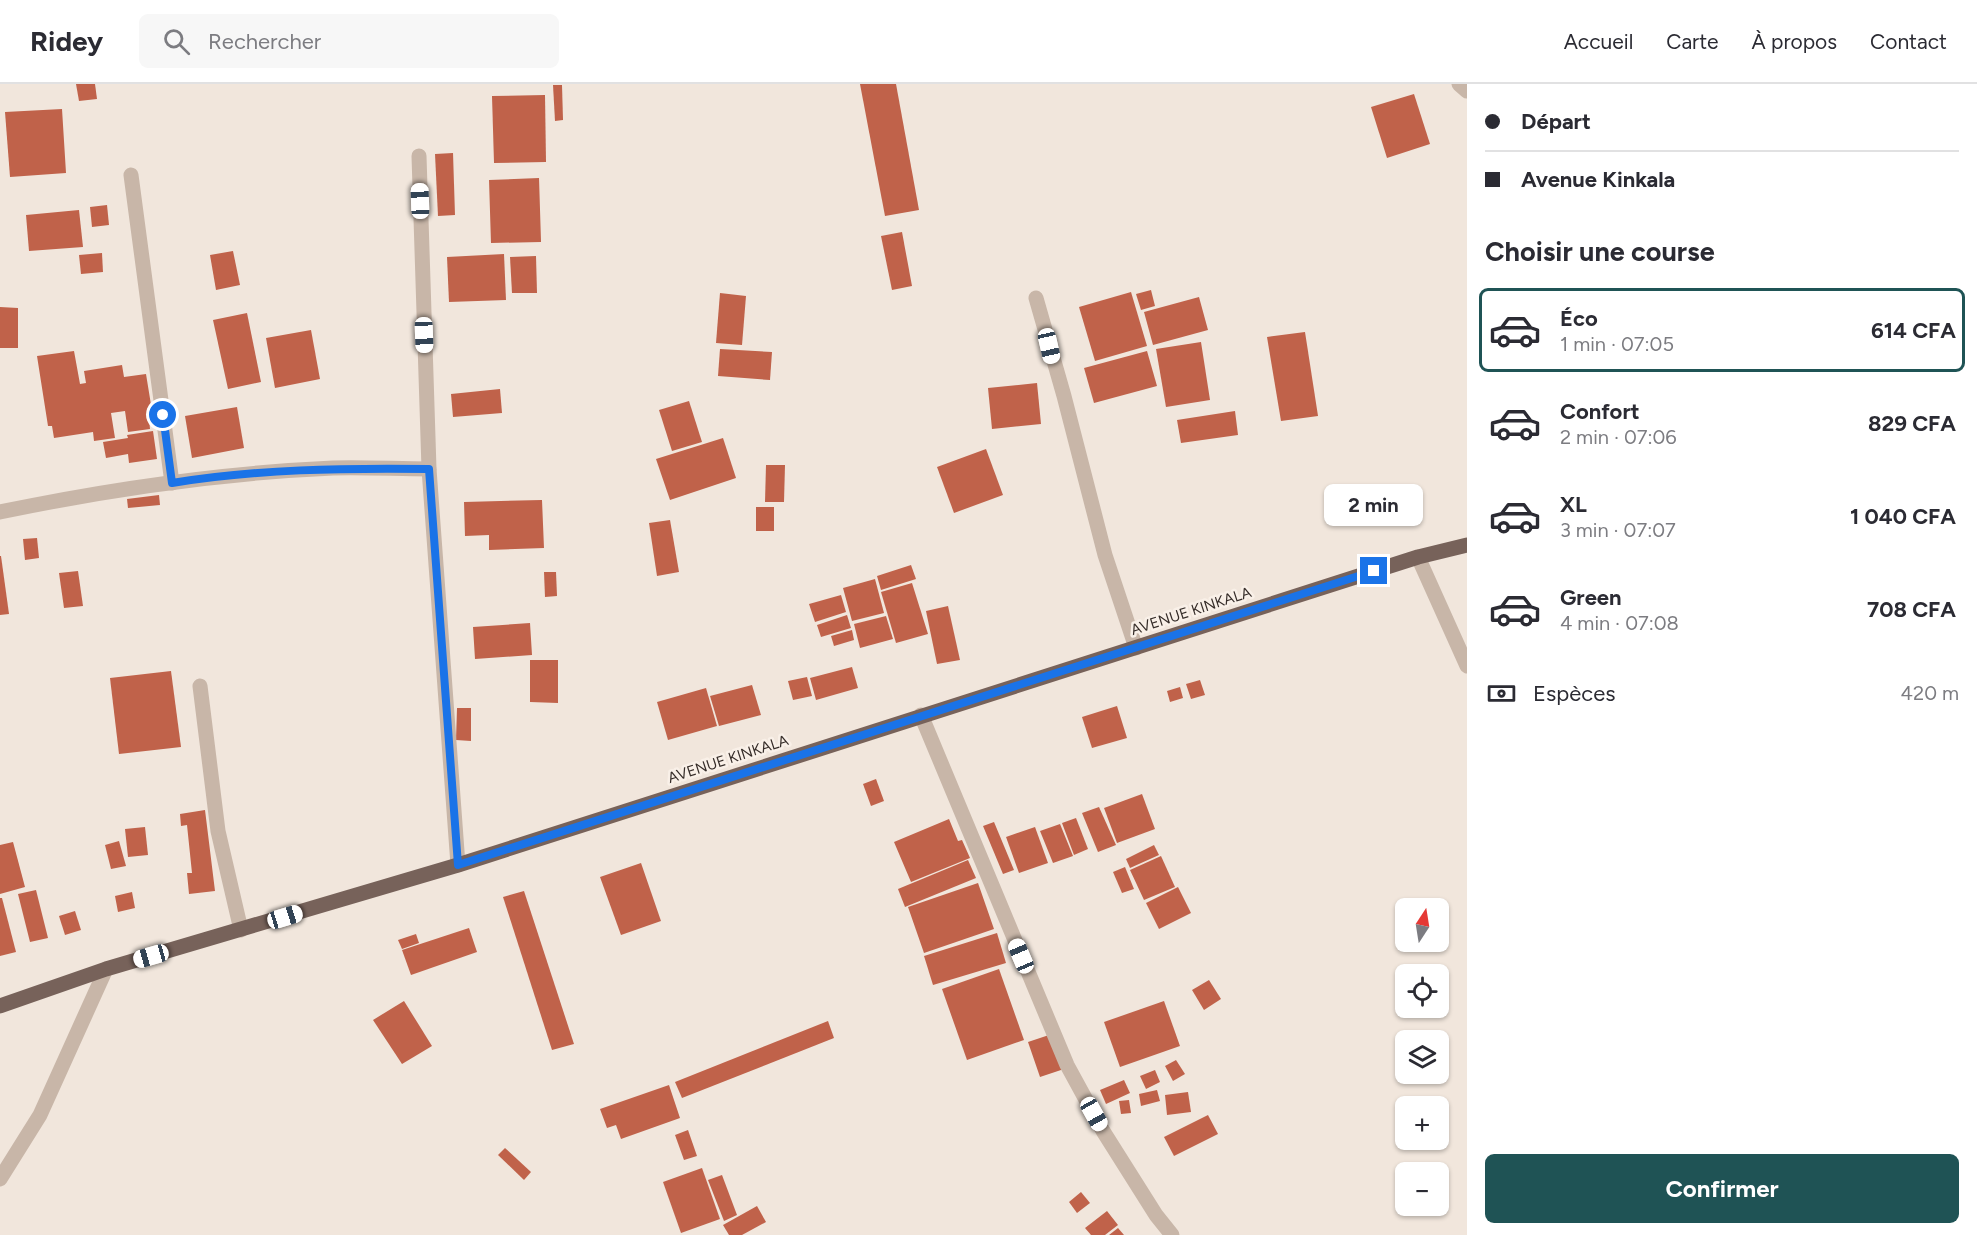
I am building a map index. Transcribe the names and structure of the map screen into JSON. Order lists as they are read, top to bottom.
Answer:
{
  "streets": {
    "main road": ["AVENUE KINKALA"]
  },
  "north": "top",
  "page": {
    "header": "Ridey",
    "search": "Rechercher",
    "nav": [
      "Accueil",
      "Carte",
      "À propos",
      "Contact"
    ],
    "banner": ["Départ", "Avenue Kinkala"],
    "heading": "Choisir une course",
    "list": [
      {
        "name": "Éco",
        "note": "1 min · 07:05",
        "value": "614 CFA"
      },
      {
        "name": "Confort",
        "note": "2 min · 07:06",
        "value": "829 CFA"
      },
      {
        "name": "XL",
        "note": "3 min · 07:07",
        "value": "1 040 CFA"
      },
      {
        "name": "Green",
        "note": "4 min · 07:08",
        "value": "708 CFA"
      }
    ],
    "bubble": "2 min",
    "pay": ["Espèces", "420 m"],
    "map_buttons": ["+", "−"],
    "buttons": "Confirmer"
  }
}
